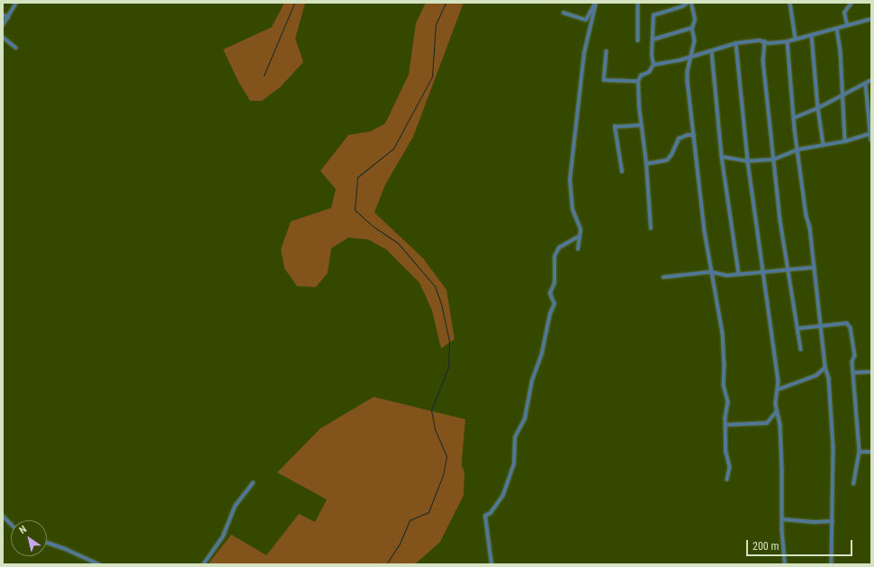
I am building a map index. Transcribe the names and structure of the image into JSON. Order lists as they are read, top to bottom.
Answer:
{
  "scale_bar": "200 m",
  "north": "top left"
}
